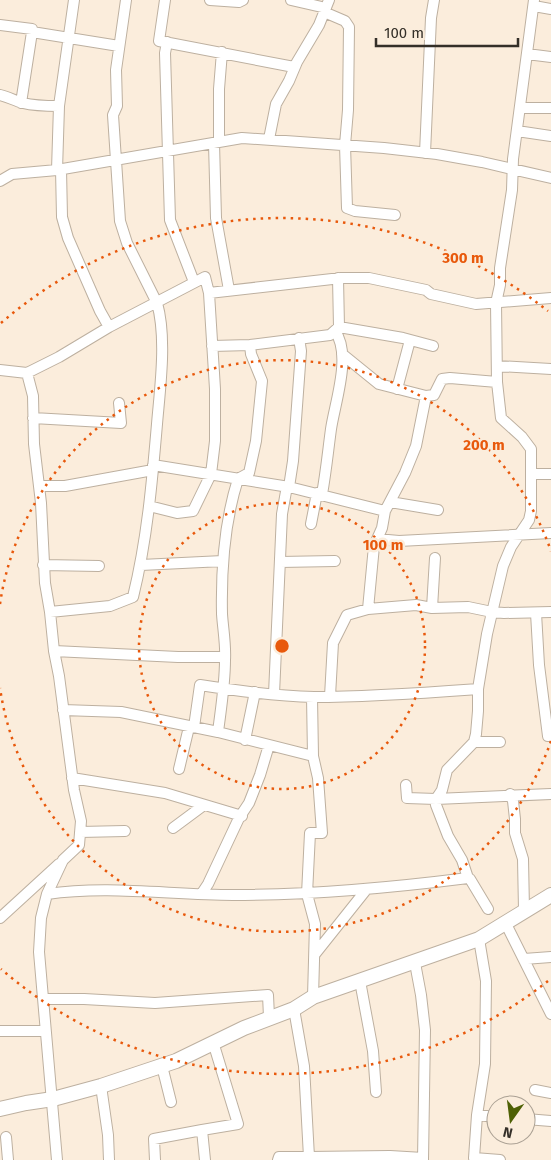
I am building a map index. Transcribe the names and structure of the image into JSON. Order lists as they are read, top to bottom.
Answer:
{
  "scale_bar": "100 m",
  "north": "bottom",
  "rings": ["300 m", "200 m", "100 m"]
}
